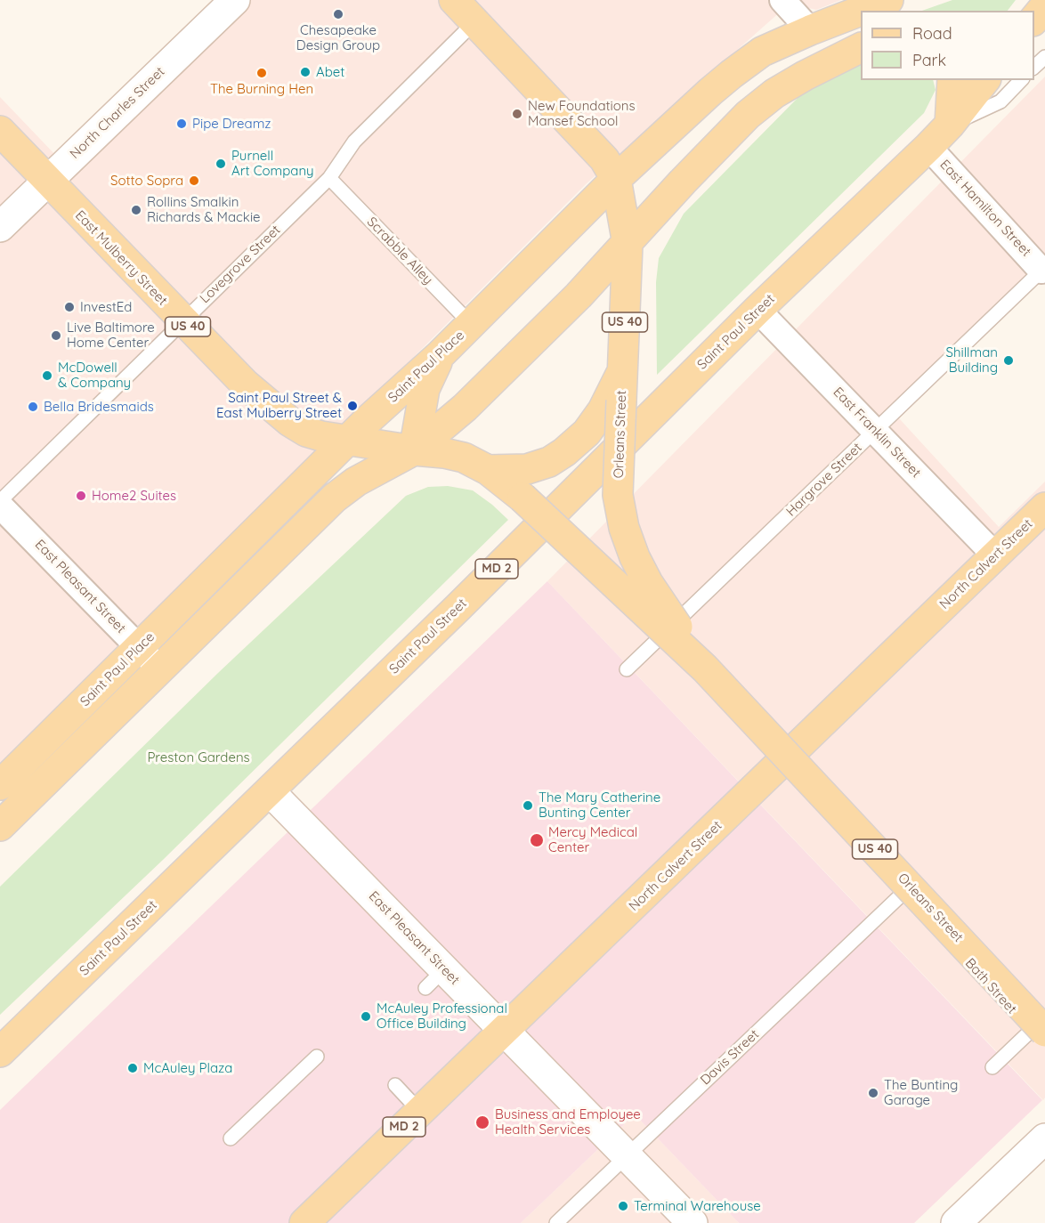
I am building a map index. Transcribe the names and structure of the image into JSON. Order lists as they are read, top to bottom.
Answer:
{
  "streets": {
    "main road": [
      "North Charles Street",
      "East Mulberry Street",
      "US 40",
      "Saint Paul Street",
      "Saint Paul Place",
      "Orleans Street",
      "North Calvert Street",
      "MD 2",
      "East Pleasant Street"
    ],
    "street": ["East Hamilton Street", "East Franklin Street", "Bath Street"],
    "lane": [
      "Scrabble Alley",
      "Lovegrove Street",
      "Hargrove Street",
      "Davis Street"
    ]
  },
  "crossings": [
    ["North Charles Street", "East Mulberry Street"],
    ["North Charles Street", "US 40"],
    ["East Hamilton Street", "Saint Paul Street"],
    ["East Hamilton Street", "Hargrove Street"],
    ["Scrabble Alley", "Lovegrove Street"],
    ["Scrabble Alley", "Saint Paul Place"],
    ["East Mulberry Street", "Lovegrove Street"],
    ["East Mulberry Street", "US 40"],
    ["East Mulberry Street", "Saint Paul Place"],
    ["East Mulberry Street", "Orleans Street"],
    ["Lovegrove Street", "US 40"],
    ["Lovegrove Street", "East Pleasant Street"],
    ["US 40", "Saint Paul Place"],
    ["US 40", "Orleans Street"],
    ["Saint Paul Street", "East Franklin Street"],
    ["Saint Paul Street", "East Pleasant Street"],
    ["Saint Paul Place", "Orleans Street"],
    ["Saint Paul Place", "East Pleasant Street"],
    ["East Franklin Street", "Hargrove Street"],
    ["East Franklin Street", "North Calvert Street"],
    ["Orleans Street", "Bath Street"],
    ["North Calvert Street", "East Pleasant Street"],
    ["North Calvert Street", "Bath Street"],
    ["East Pleasant Street", "Davis Street"],
    ["Bath Street", "Davis Street"]
  ],
  "parks": ["Preston Gardens"],
  "places": [
    "Chesapeake Design Group",
    "Abet",
    "The Burning Hen",
    "New Foundations Mansef School",
    "Pipe Dreamz",
    "Purnell Art Company",
    "Sotto Sopra",
    "Rollins Smalkin Richards & Mackie",
    "InvestEd",
    "Live Baltimore Home Center",
    "Shillman Building",
    "McDowell & Company",
    "Saint Paul Street & East Mulberry Street",
    "Bella Bridesmaids",
    "Home2 Suites",
    "The Mary Catherine Bunting Center",
    "Mercy Medical Center",
    "McAuley Professional Office Building",
    "McAuley Plaza",
    "The Bunting Garage",
    "Business and Employee Health Services",
    "Terminal Warehouse"
  ],
  "legend": ["Road", "Park"]
}
